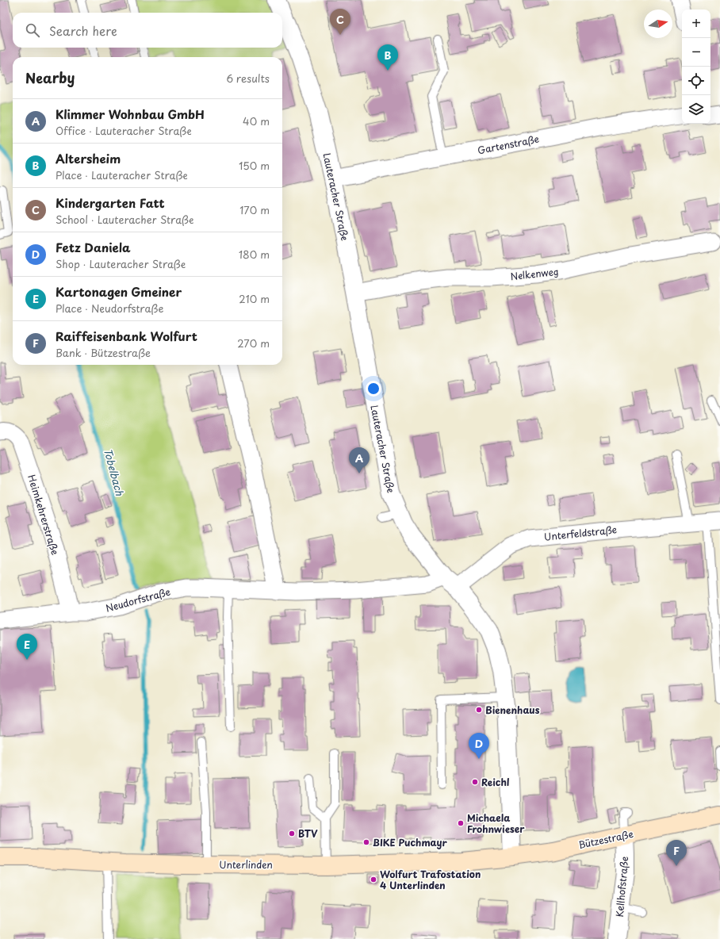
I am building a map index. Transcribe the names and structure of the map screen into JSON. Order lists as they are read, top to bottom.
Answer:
{
  "streets": {
    "main road": ["Bützestraße", "Unterlinden"],
    "street": [
      "Gartenstraße",
      "Lauteracher Straße",
      "Nelkenweg",
      "Heimkehrerstraße",
      "Unterfeldstraße",
      "Neudorfstraße",
      "Kellhofstraße"
    ]
  },
  "crossings": [
    ["Gartenstraße", "Lauteracher Straße"],
    ["Lauteracher Straße", "Nelkenweg"],
    ["Lauteracher Straße", "Unterfeldstraße"],
    ["Lauteracher Straße", "Neudorfstraße"],
    ["Lauteracher Straße", "Bützestraße"],
    ["Heimkehrerstraße", "Neudorfstraße"],
    ["Unterfeldstraße", "Neudorfstraße"],
    ["Bützestraße", "Unterlinden"],
    ["Bützestraße", "Kellhofstraße"]
  ],
  "water": ["Tobelbach"],
  "places": [
    "Bienenhaus",
    "Reichl",
    "Michaela Frohnwieser",
    "BTV",
    "BIKE Puchmayr",
    "Wolfurt Trafostation 4 Unterlinden"
  ],
  "north": "right",
  "page": {
    "pins": [
      "C",
      "B",
      "A",
      "E",
      "D",
      "F"
    ],
    "map_buttons": ["+", "−"],
    "search": "Search here",
    "heading": ["Nearby", "6 results"],
    "list": [
      {
        "mark": "A",
        "name": "Klimmer Wohnbau GmbH",
        "note": "Office · Lauteracher Straße",
        "value": "40 m"
      },
      {
        "mark": "B",
        "name": "Altersheim",
        "note": "Place · Lauteracher Straße",
        "value": "150 m"
      },
      {
        "mark": "C",
        "name": "Kindergarten Fatt",
        "note": "School · Lauteracher Straße",
        "value": "170 m"
      },
      {
        "mark": "D",
        "name": "Fetz Daniela",
        "note": "Shop · Lauteracher Straße",
        "value": "180 m"
      },
      {
        "mark": "E",
        "name": "Kartonagen Gmeiner",
        "note": "Place · Neudorfstraße",
        "value": "210 m"
      },
      {
        "mark": "F",
        "name": "Raiffeisenbank Wolfurt",
        "note": "Bank · Bützestraße",
        "value": "270 m"
      }
    ]
  }
}
